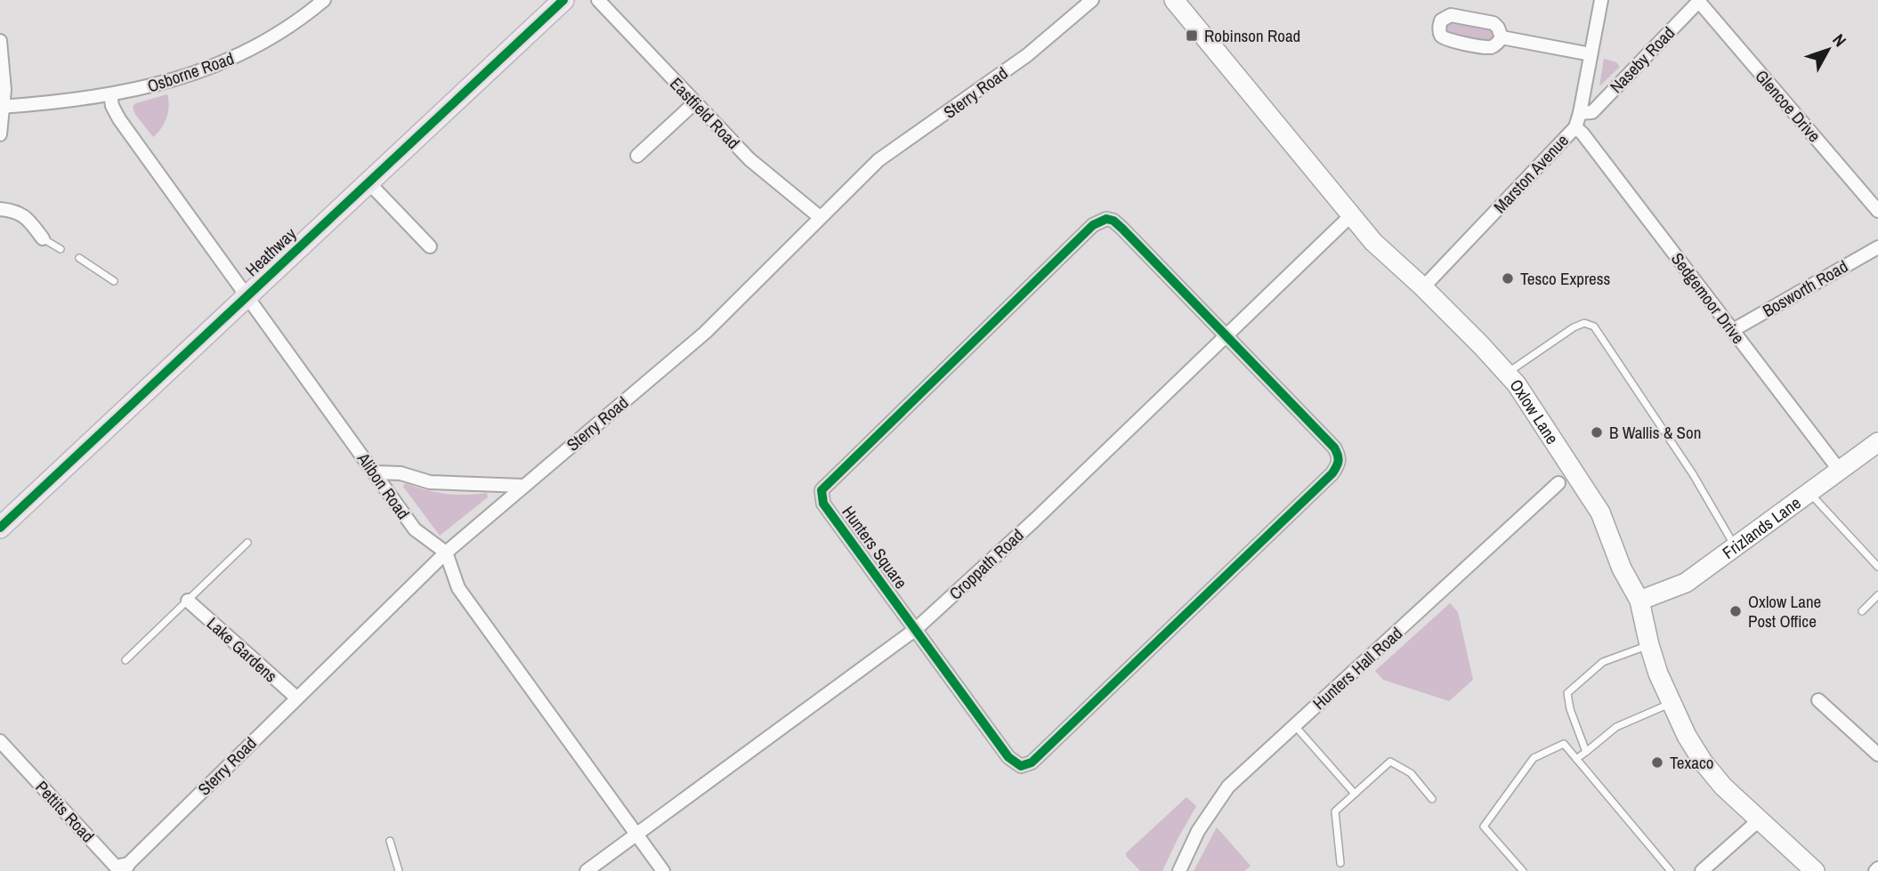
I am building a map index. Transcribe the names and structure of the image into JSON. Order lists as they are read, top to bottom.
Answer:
{
  "streets": {
    "main road": ["Heathway"],
    "street": [
      "Naseby Road",
      "Osborne Road",
      "Sterry Road",
      "Glencoe Drive",
      "Eastfield Road",
      "Marston Avenue",
      "Bosworth Road",
      "Sedgemoor Drive",
      "Oxlow Lane",
      "Alibon Road",
      "Frizlands Lane",
      "Hunters Square",
      "Croppath Road",
      "Lake Gardens",
      "Hunters Hall Road",
      "Pettits Road"
    ]
  },
  "crossings": [
    ["Naseby Road", "Glencoe Drive"],
    ["Naseby Road", "Marston Avenue"],
    ["Osborne Road", "Alibon Road"],
    ["Sterry Road", "Eastfield Road"],
    ["Sterry Road", "Alibon Road"],
    ["Sterry Road", "Lake Gardens"],
    ["Sterry Road", "Pettits Road"],
    ["Marston Avenue", "Sedgemoor Drive"],
    ["Marston Avenue", "Oxlow Lane"],
    ["Heathway", "Alibon Road"],
    ["Bosworth Road", "Sedgemoor Drive"],
    ["Sedgemoor Drive", "Frizlands Lane"],
    ["Oxlow Lane", "Frizlands Lane"],
    ["Oxlow Lane", "Croppath Road"],
    ["Hunters Square", "Croppath Road"]
  ],
  "places": {
    "transit": ["Robinson Road"],
    "other": [
      "Tesco Express",
      "B Wallis & Son",
      "Oxlow Lane Post Office",
      "Texaco"
    ]
  },
  "north": "top right"
}
